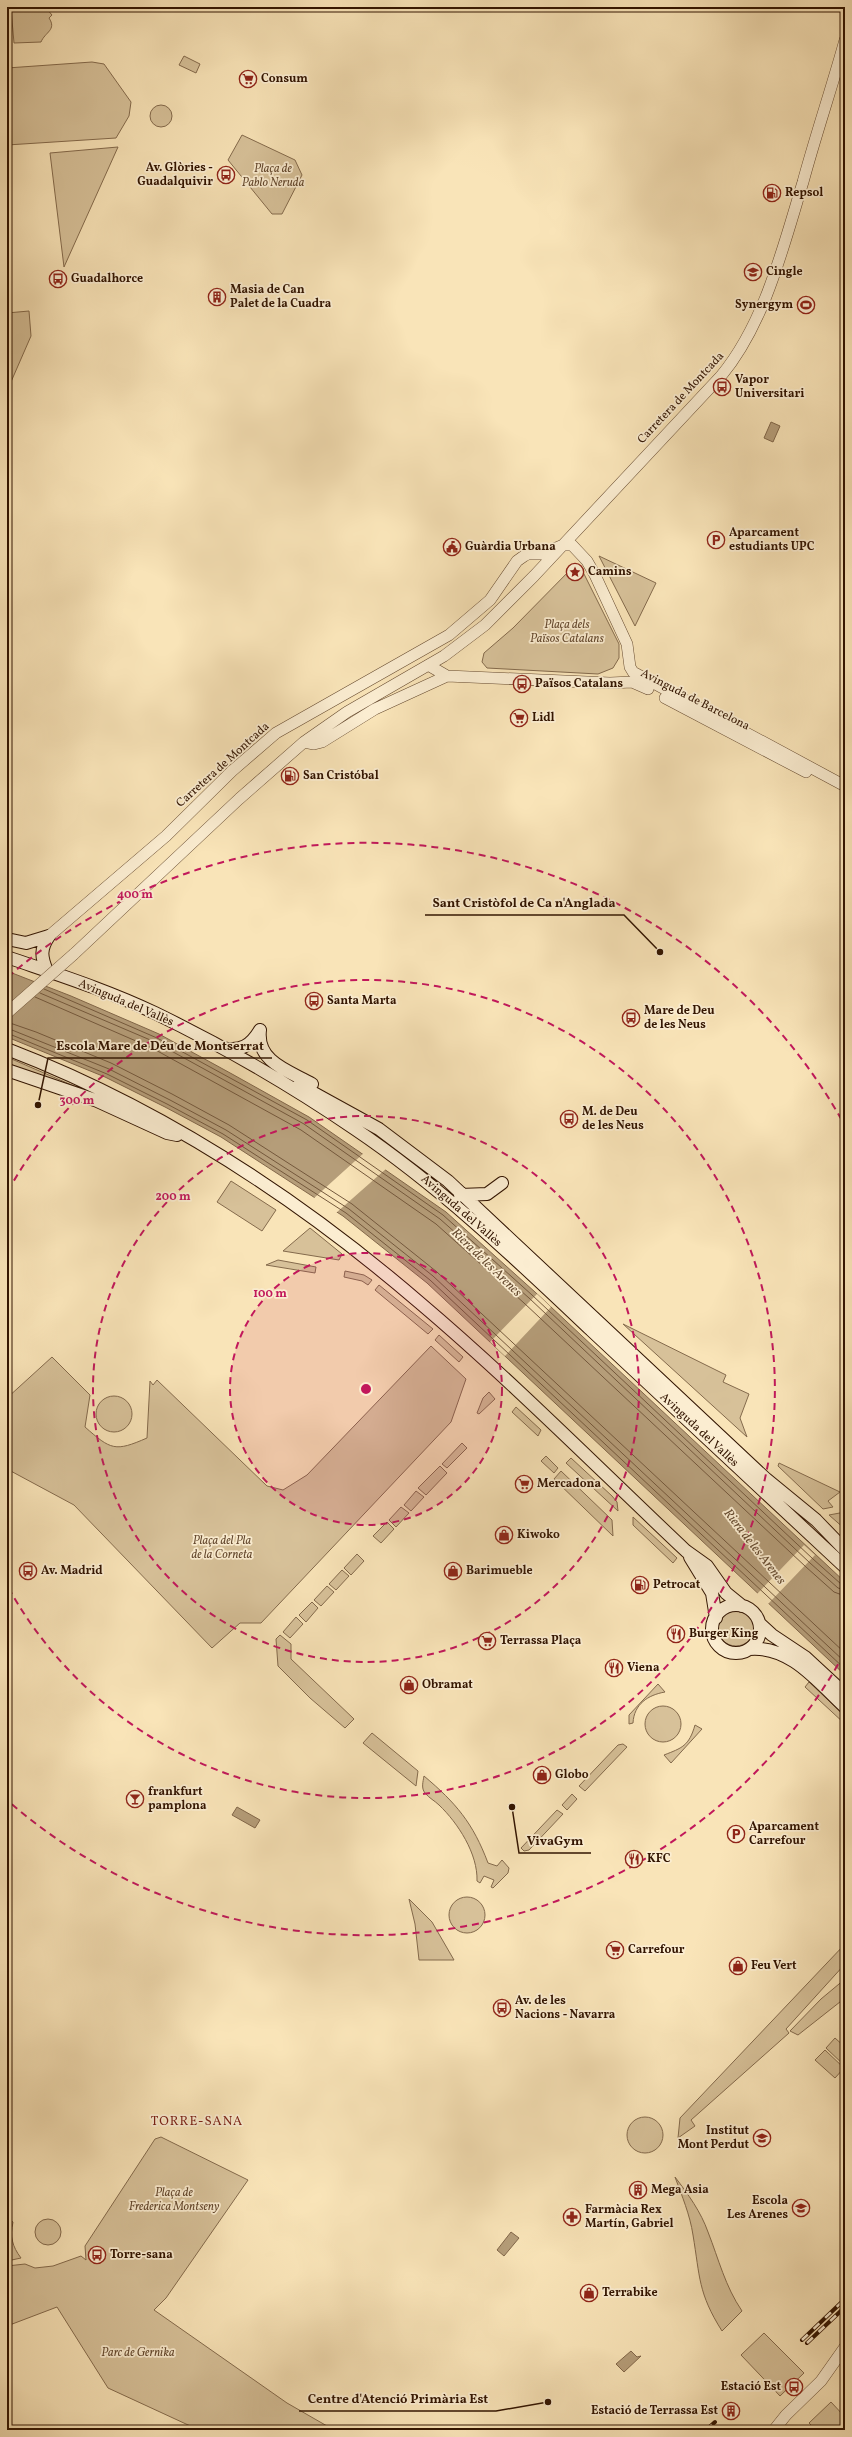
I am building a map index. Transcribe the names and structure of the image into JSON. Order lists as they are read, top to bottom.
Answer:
{
  "streets": {
    "main road": ["Avinguda del Vallès"],
    "street": ["Carretera de Montcada", "Avinguda de Barcelona"]
  },
  "crossings": [
    ["Carretera de Montcada", "Avinguda de Barcelona"]
  ],
  "districts": ["TORRE-SANA"],
  "water": ["Riera de les Arenes"],
  "parks": [
    "Plaça de Pablo Neruda",
    "Plaça dels Països Catalans",
    "Plaça del Pla de la Corneta",
    "Plaça de Frederica Montseny",
    "Parc de Gernika"
  ],
  "places": {
    "supermarket": [
      "Consum",
      "Lidl",
      "Mercadona",
      "Terrassa Plaça",
      "Carrefour"
    ],
    "bus stop": [
      "Av. Glòries - Guadalquivir",
      "Guadalhorce",
      "Vapor Universitari",
      "Països Catalans",
      "Santa Marta",
      "Mare de Deu de les Neus",
      "M. de Deu de les Neus",
      "Av. Madrid",
      "Av. de les Nacions - Navarra",
      "Torre-sana",
      "Estació Est"
    ],
    "fuel station": ["Repsol", "San Cristóbal", "Petrocat"],
    "school or university": ["Cingle", "Institut Mont Perdut", "Escola Les Arenes"],
    "building": ["Masia de Can Palet de la Cuadra", "Mega Asia", "Estació de Terrassa Est"],
    "sports": ["Synergym"],
    "parking": ["Aparcament estudiants UPC", "Aparcament Carrefour"],
    "public building": ["Guàrdia Urbana"],
    "place": ["Camins"],
    "other": [
      "Sant Cristòfol de Ca n'Anglada",
      "Escola Mare de Déu de Montserrat",
      "VivaGym",
      "Centre d'Atenció Primària Est"
    ],
    "shop": [
      "Kiwoko",
      "Barimueble",
      "Obramat",
      "Globo",
      "Feu Vert",
      "Terrabike"
    ],
    "restaurant": ["Burger King", "Viena", "KFC"],
    "bar": ["frankfurt pamplona"],
    "pharmacy": ["Farmàcia Rex Martín, Gabriel"]
  },
  "rings": [
    "400 m",
    "300 m",
    "200 m",
    "100 m"
  ]
}
